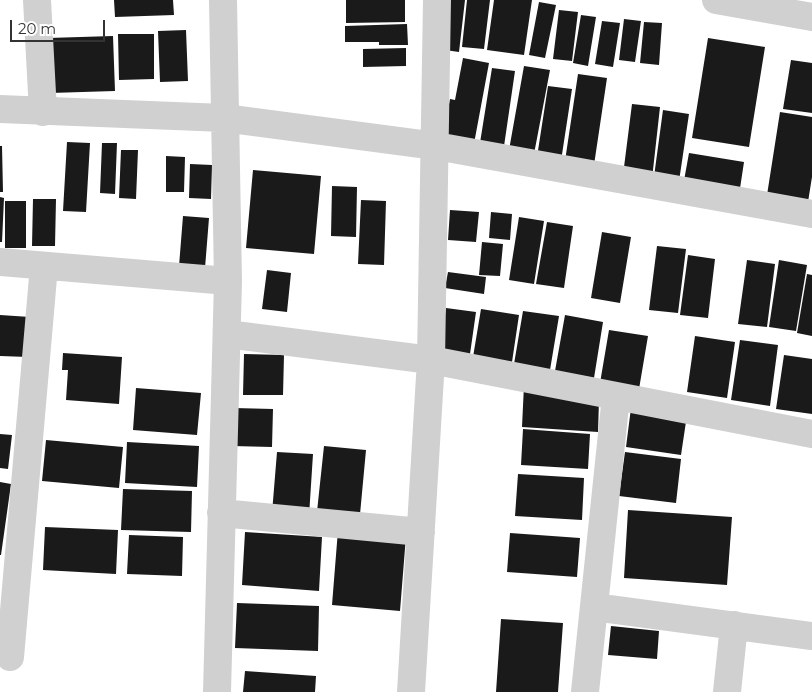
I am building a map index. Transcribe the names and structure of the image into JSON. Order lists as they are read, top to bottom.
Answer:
{
  "scale_bar": "20 m"
}
